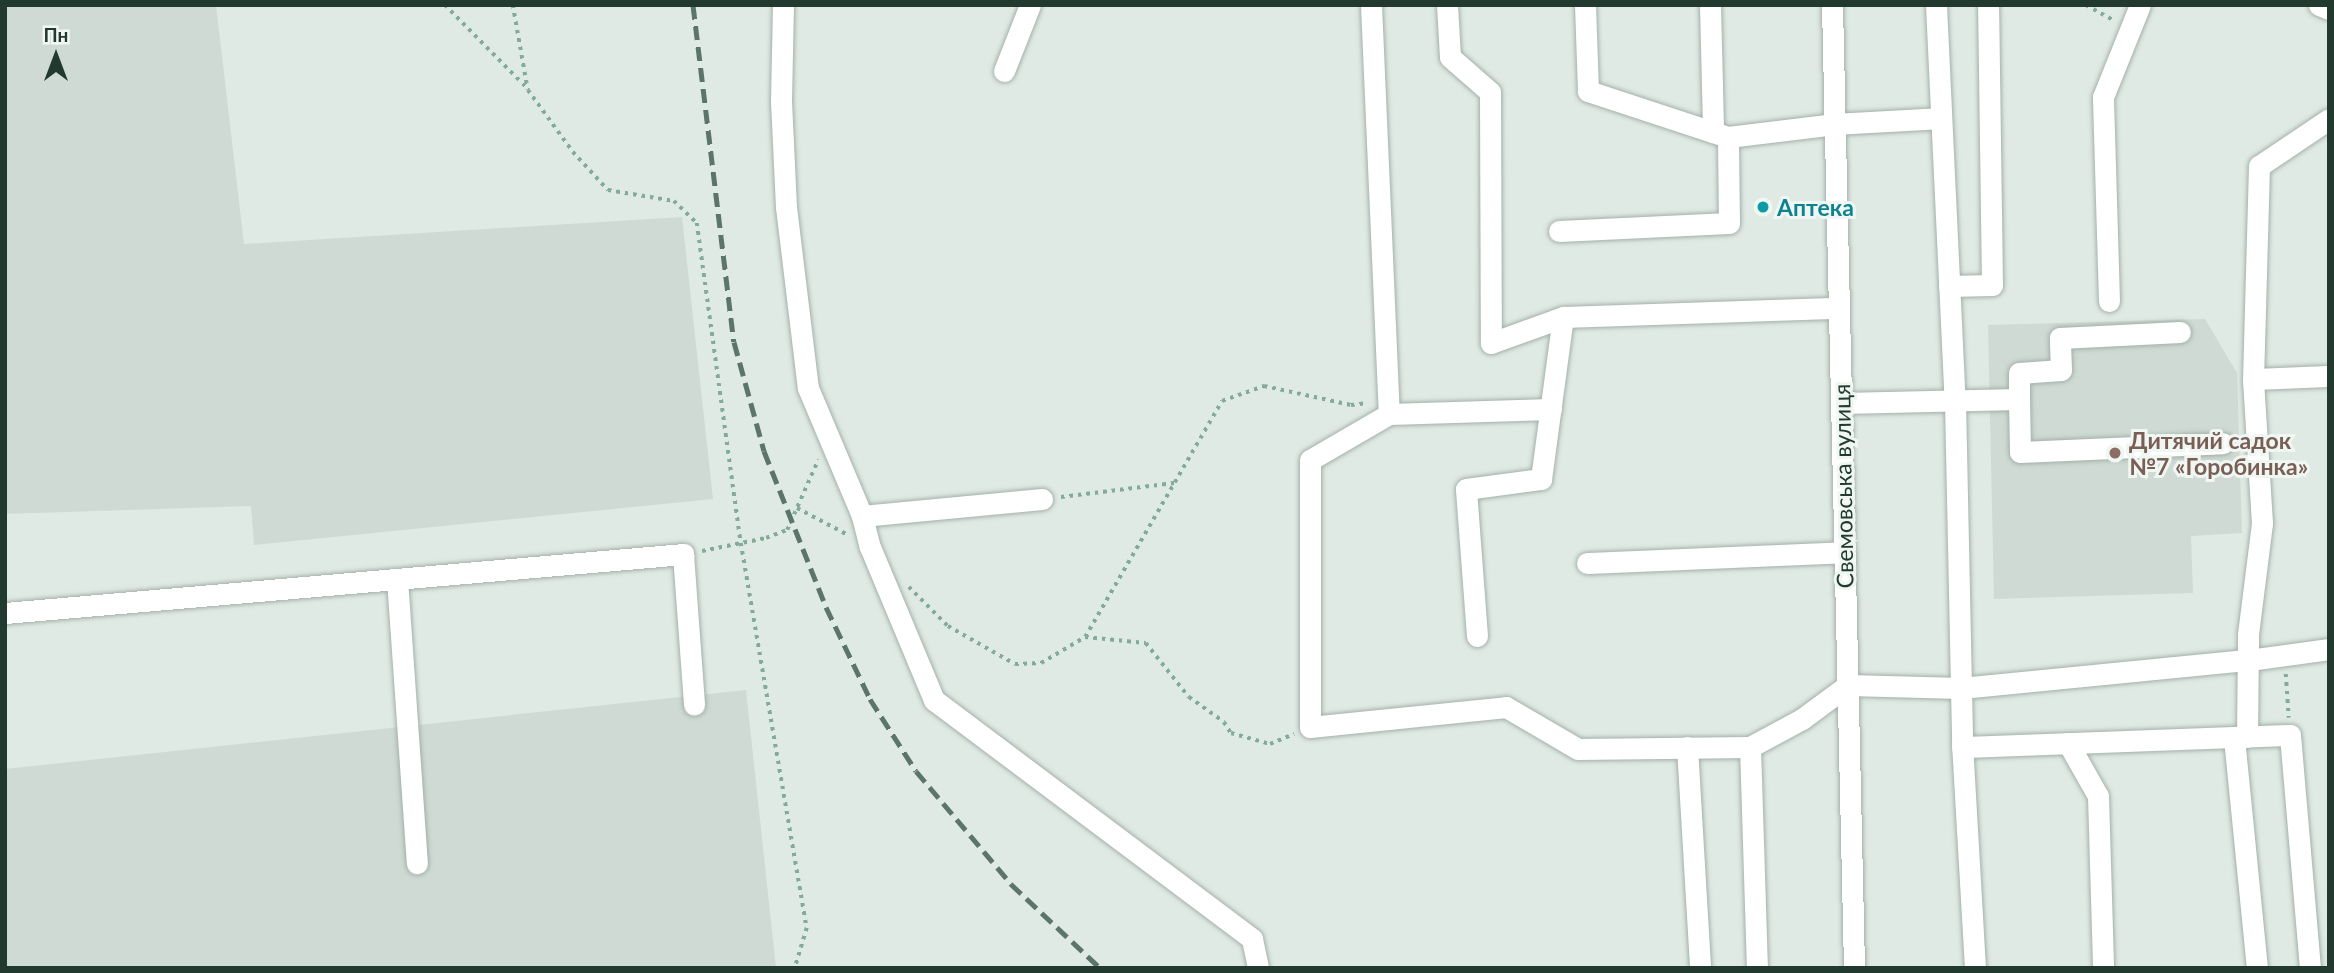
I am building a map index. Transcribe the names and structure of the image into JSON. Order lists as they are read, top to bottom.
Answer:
{
  "streets": {
    "street": ["Свемовська вулиця"]
  },
  "places": ["Аптека", "Дитячий садок №7 «Горобинка»"],
  "north": "top"
}
